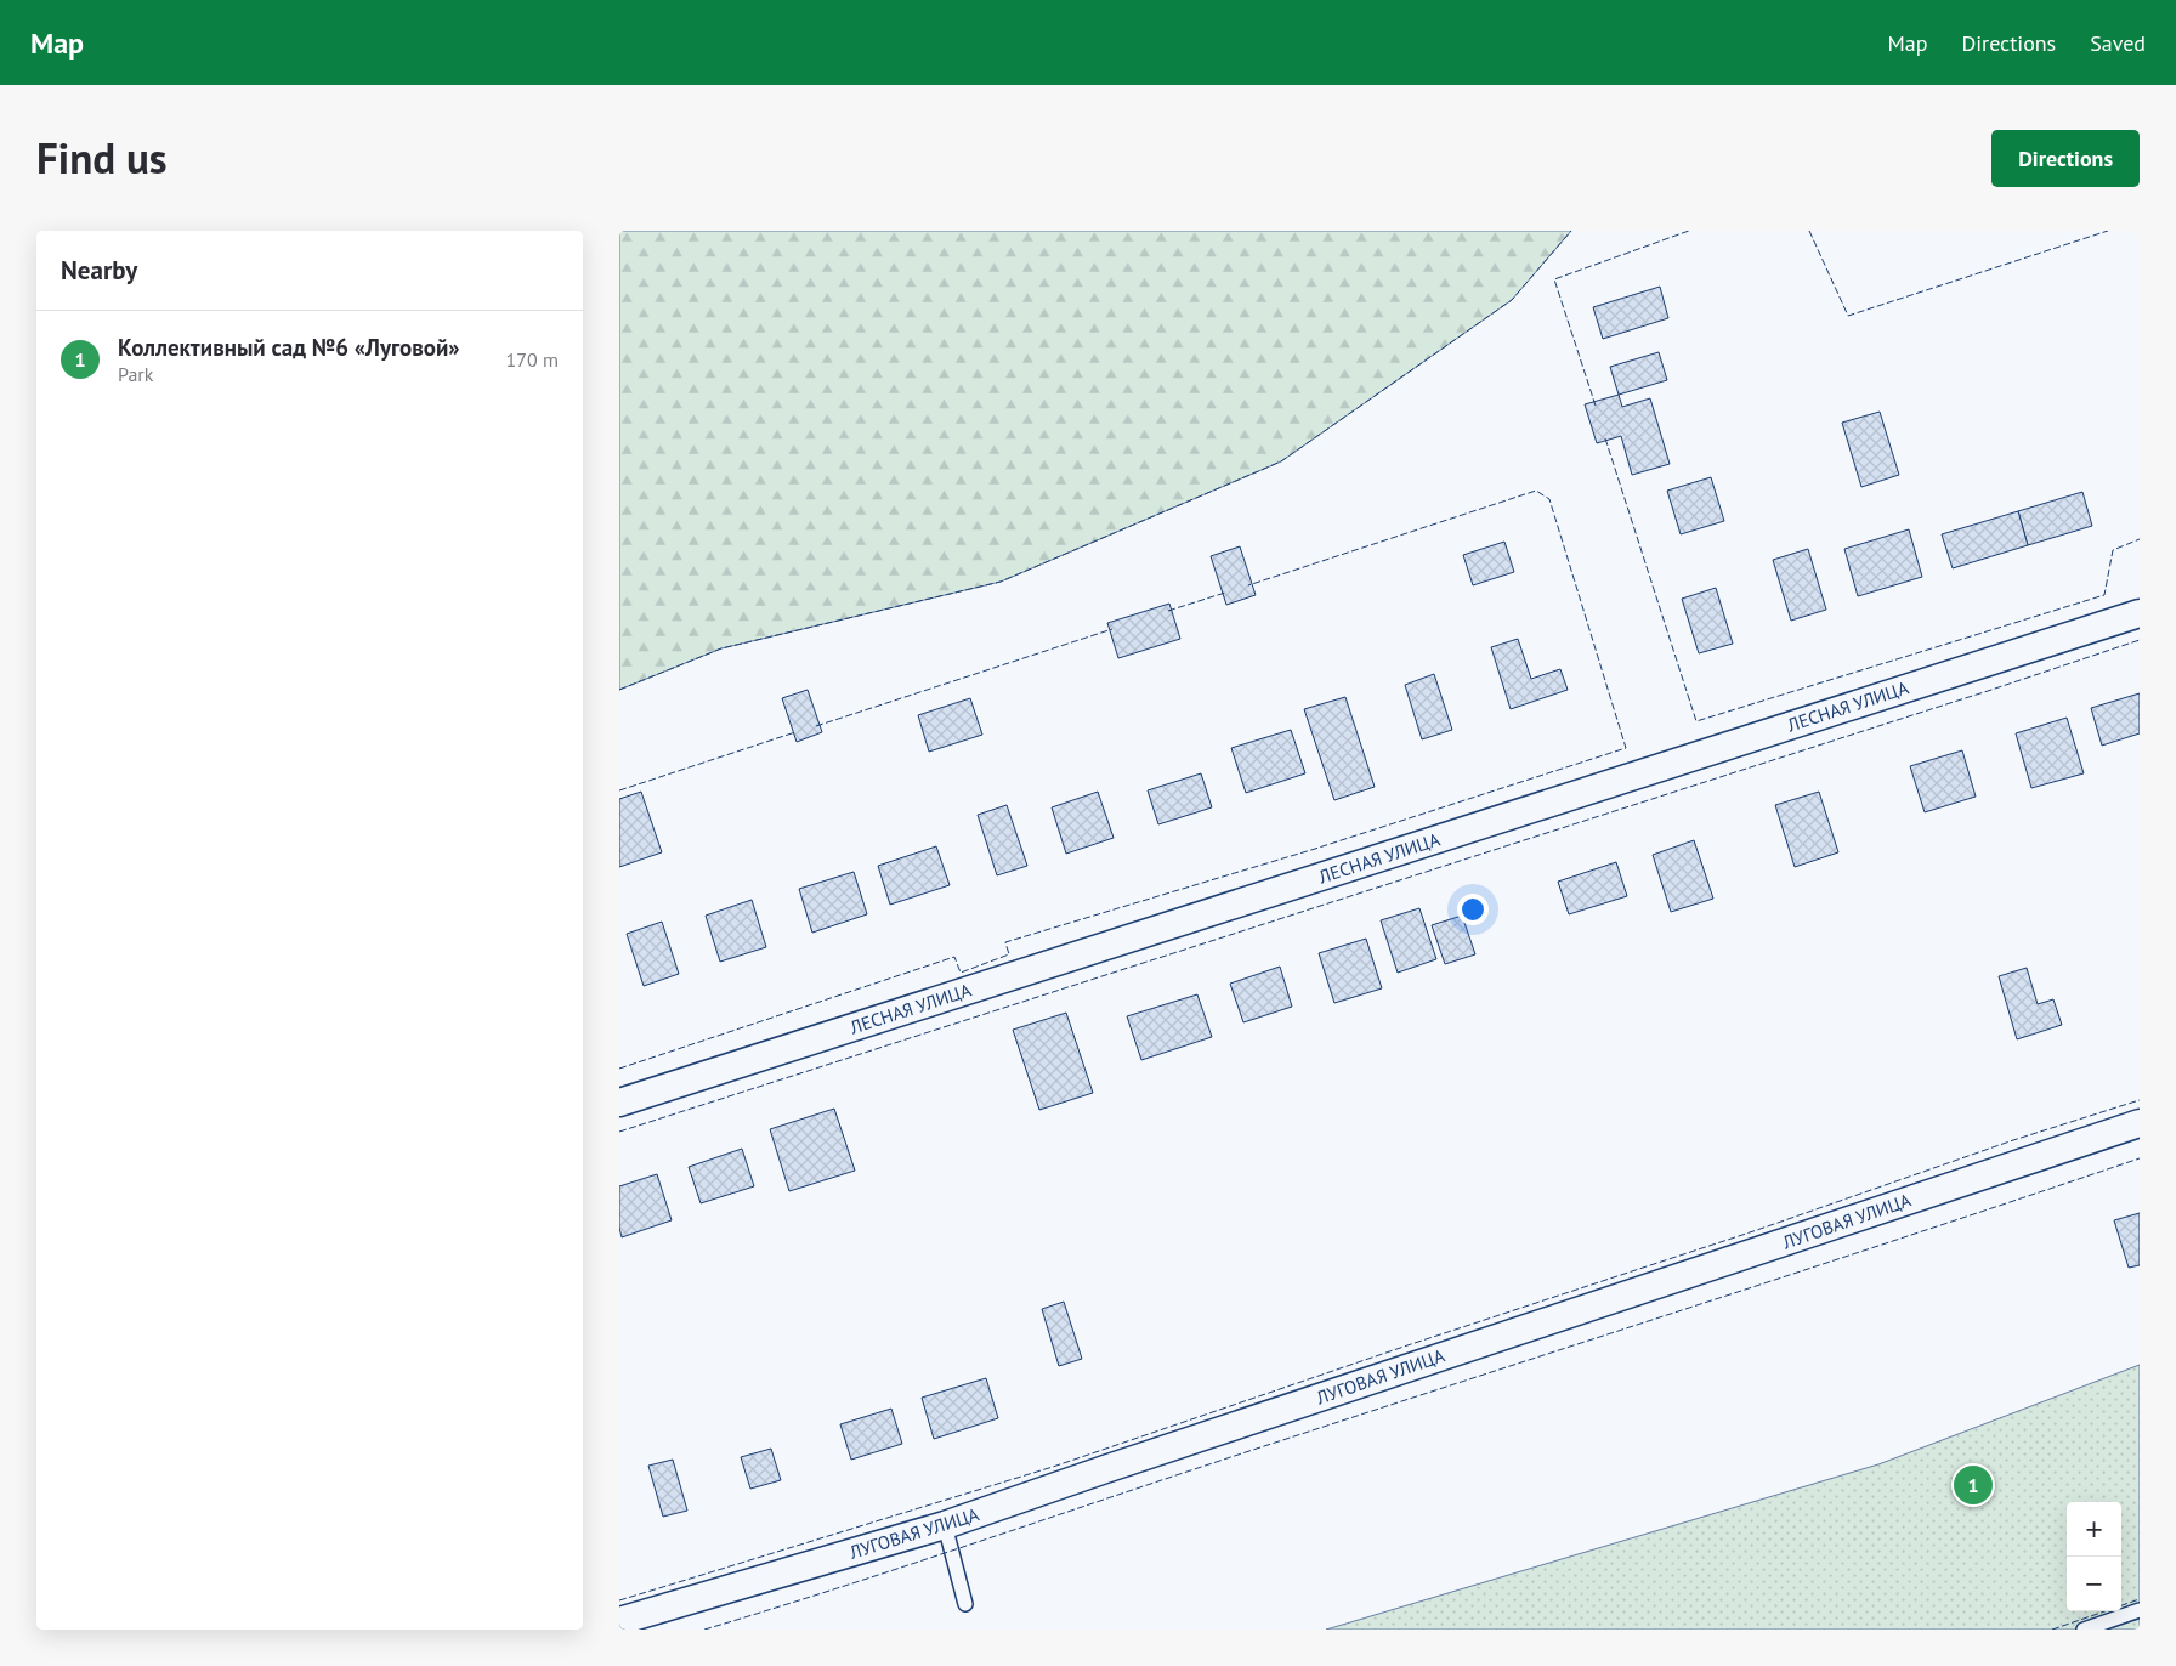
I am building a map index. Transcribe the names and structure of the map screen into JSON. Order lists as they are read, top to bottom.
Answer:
{
  "streets": {
    "street": ["ЛЕСНАЯ УЛИЦА", "ЛУГОВАЯ УЛИЦА"]
  },
  "page": {
    "header": "Map",
    "nav": ["Map", "Directions", "Saved"],
    "title": "Find us",
    "buttons": "Directions",
    "heading": "Nearby",
    "list": [
      {
        "mark": "1",
        "name": "Коллективный сад №6 «Луговой»",
        "note": "Park",
        "value": "170 m"
      }
    ],
    "pins": "1",
    "map_buttons": ["+", "−"]
  }
}
